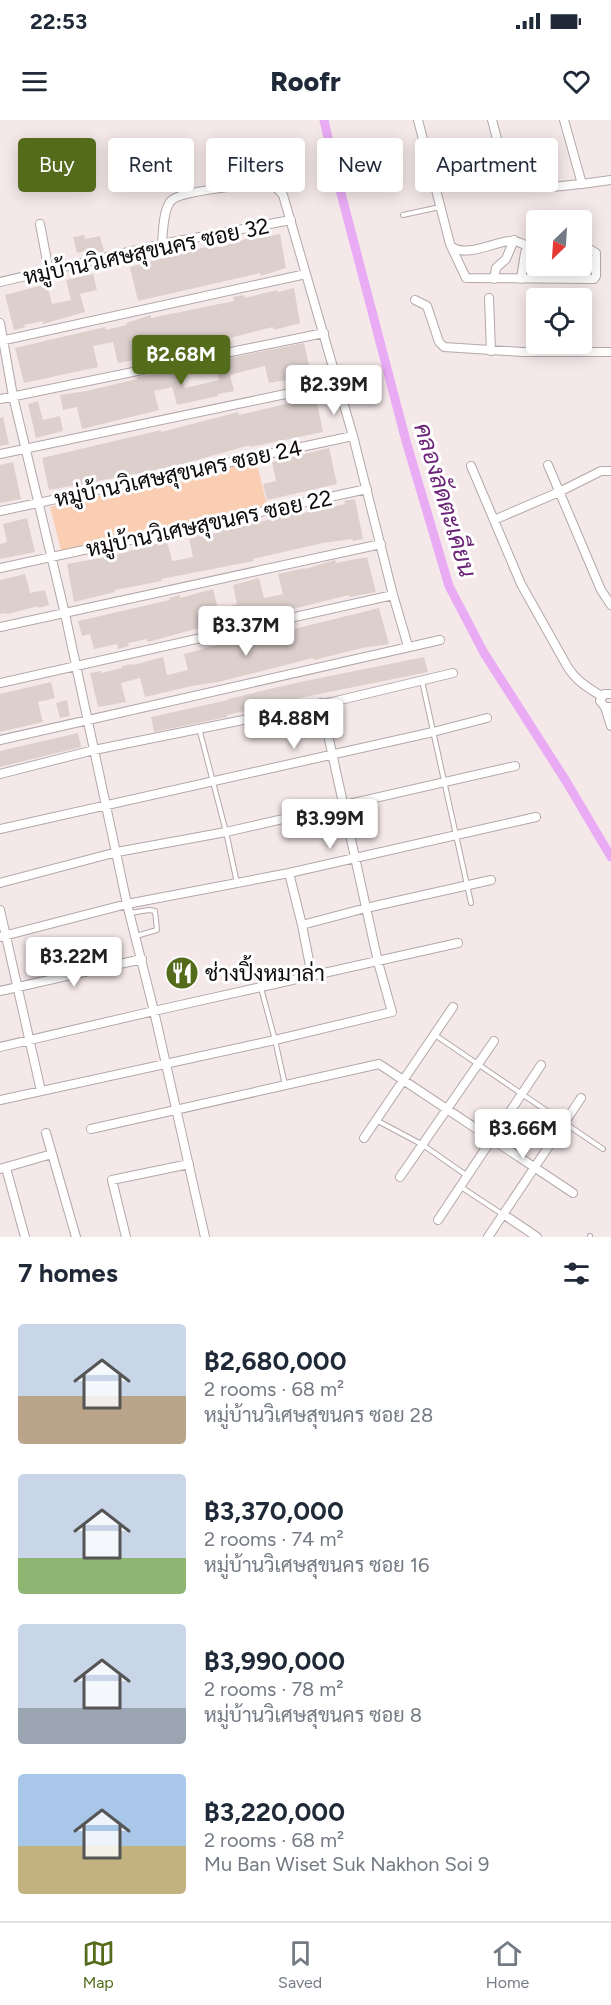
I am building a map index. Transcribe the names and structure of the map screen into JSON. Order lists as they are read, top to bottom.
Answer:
{
  "streets": {
    "street": ["หมู่บ้านวิเศษสุขนคร ซอย 32", "หมู่บ้านวิเศษสุขนคร ซอย 24", "หมู่บ้านวิเศษสุขนคร ซอย 22"]
  },
  "water": ["คลองลัดตะเคียน"],
  "places": {
    "restaurant": ["ช่างปิ้งหมาล่า"]
  },
  "north": "bottom left",
  "page": {
    "status": "22:53",
    "header": "Roofr",
    "chip": [
      "Buy",
      "Rent",
      "Filters",
      "New",
      "Apartment"
    ],
    "price": [
      "฿2.68M",
      "฿2.39M",
      "฿3.37M",
      "฿4.88M",
      "฿3.99M",
      "฿3.22M",
      "฿3.66M"
    ],
    "heading": "7 homes",
    "list": [
      {
        "name": "฿2,680,000",
        "note": "2 rooms · 68 m² · หมู่บ้านวิเศษสุขนคร ซอย 28"
      },
      {
        "name": "฿3,370,000",
        "note": "2 rooms · 74 m² · หมู่บ้านวิเศษสุขนคร ซอย 16"
      },
      {
        "name": "฿3,990,000",
        "note": "2 rooms · 78 m² · หมู่บ้านวิเศษสุขนคร ซอย 8"
      },
      {
        "name": "฿3,220,000",
        "note": "2 rooms · 68 m² · Mu Ban Wiset Suk Nakhon Soi 9"
      }
    ],
    "tabs": ["Map", "Saved", "Home"]
  }
}
